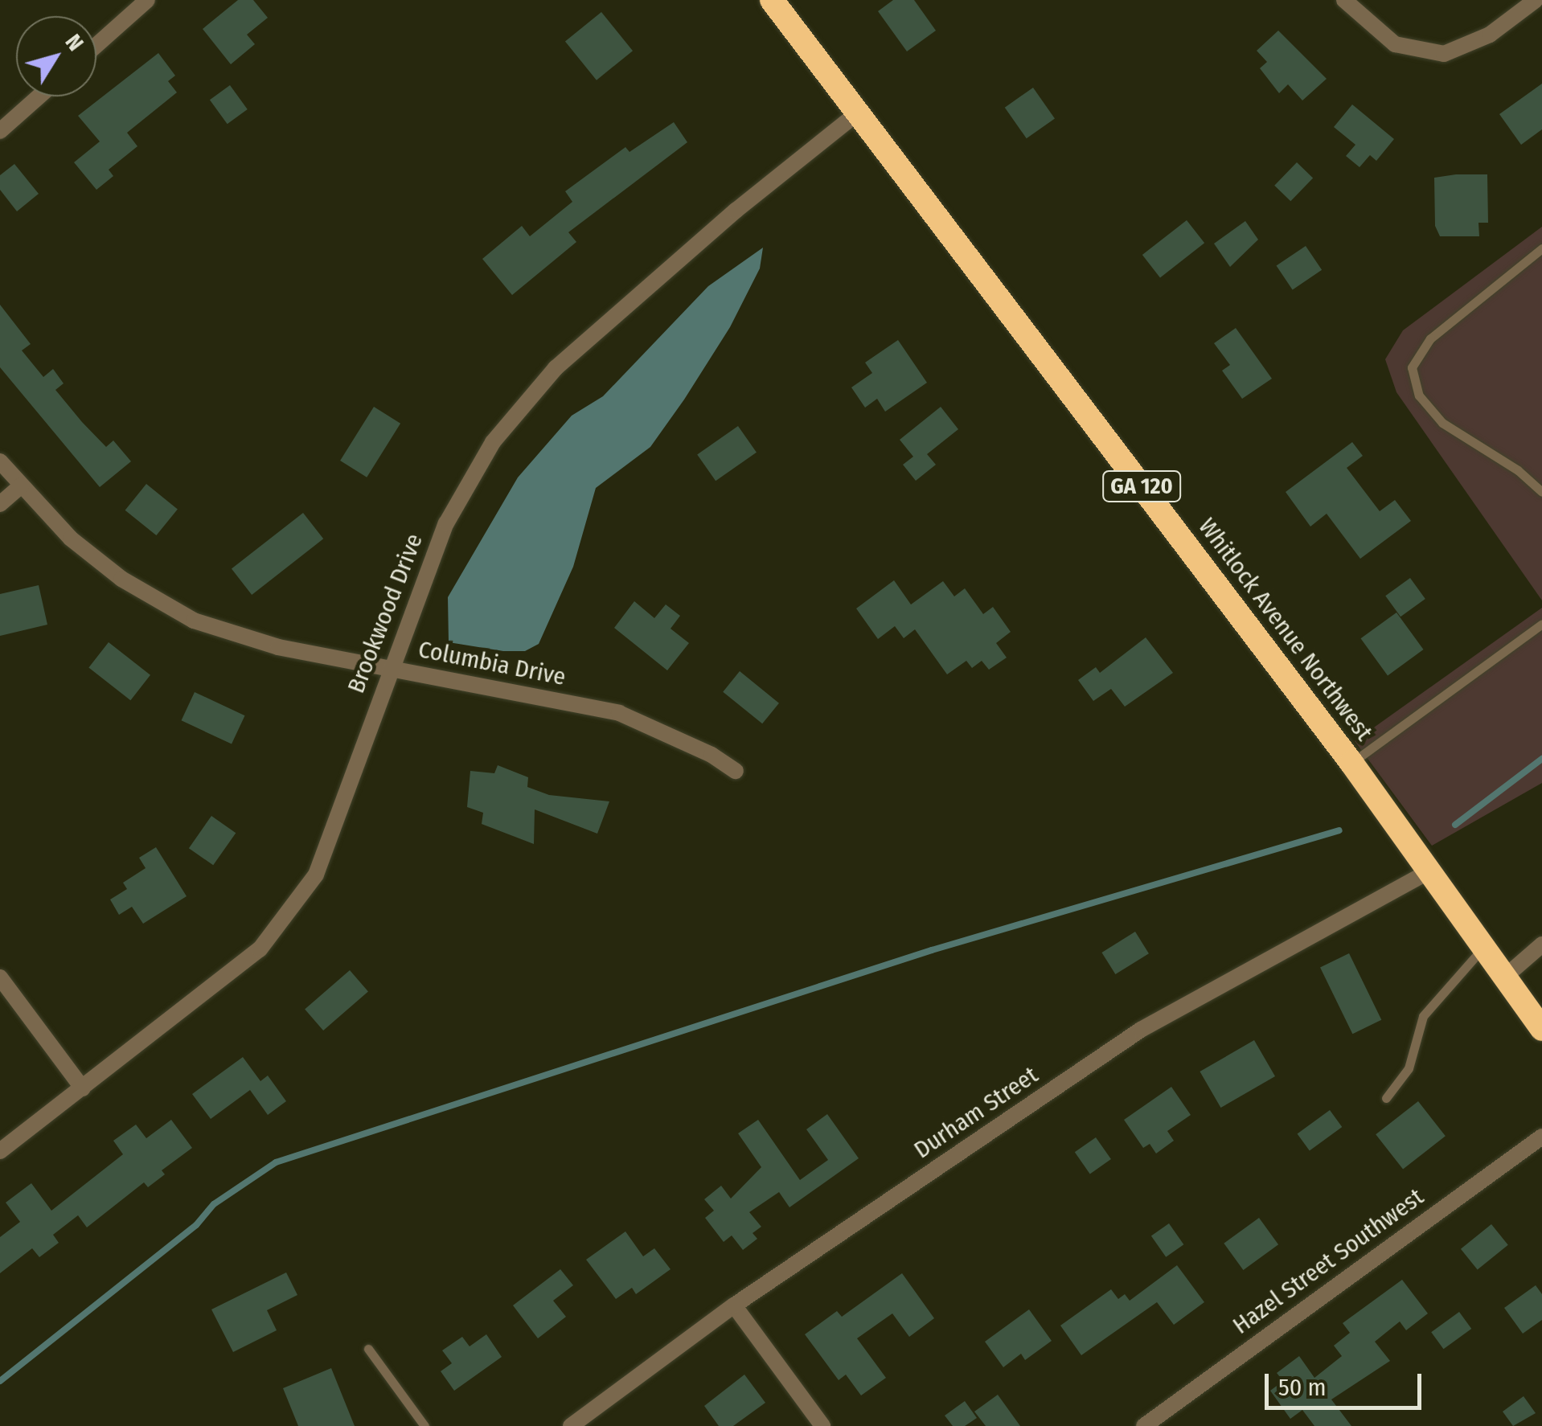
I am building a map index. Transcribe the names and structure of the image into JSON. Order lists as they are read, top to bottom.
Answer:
{
  "streets": {
    "highway": ["GA 120", "Whitlock Avenue Northwest"],
    "street": [
      "Brookwood Drive",
      "Columbia Drive",
      "Durham Street",
      "Hazel Street Southwest"
    ]
  },
  "crossings": [
    ["Brookwood Drive", "Whitlock Avenue Northwest"],
    ["Brookwood Drive", "Columbia Drive"],
    ["Whitlock Avenue Northwest", "Durham Street"]
  ],
  "scale_bar": "50 m",
  "north": "top right"
}
